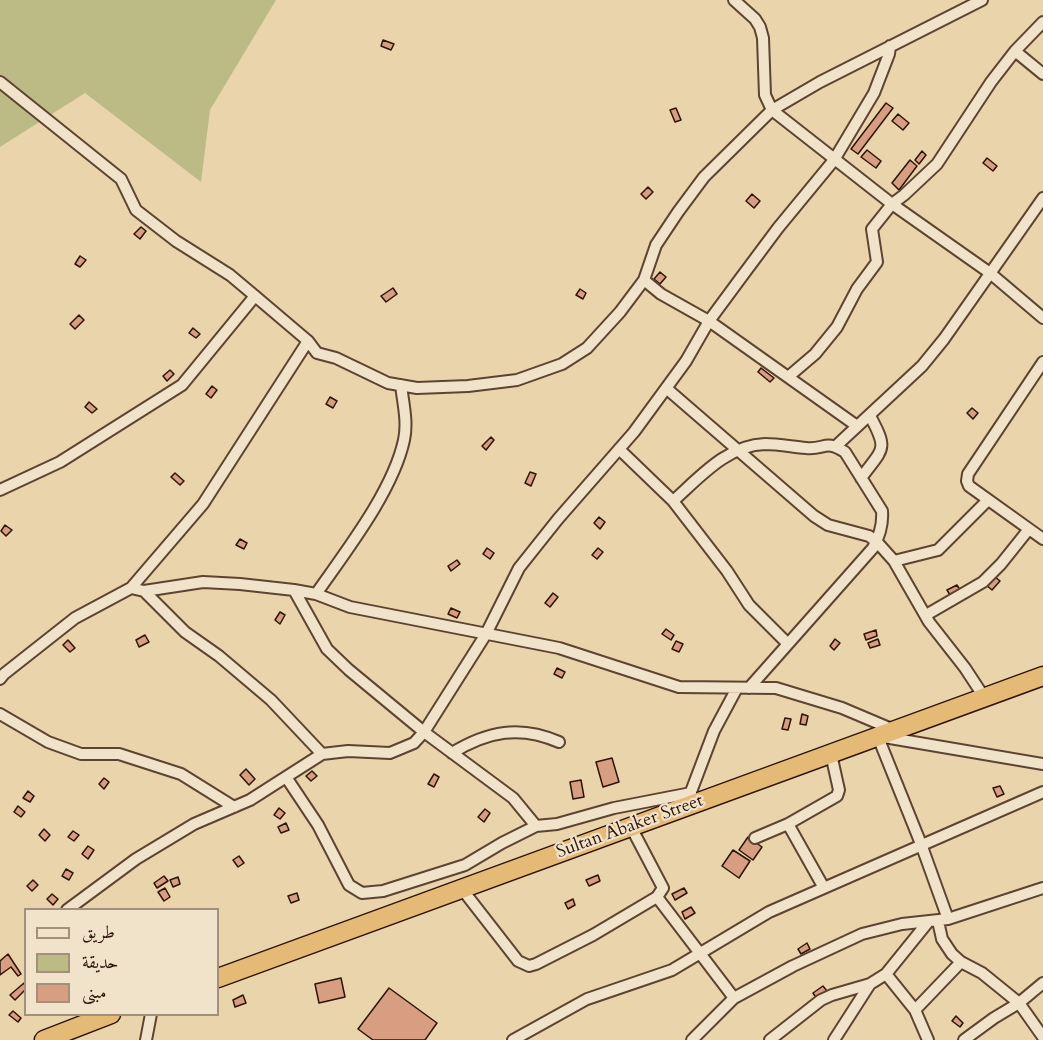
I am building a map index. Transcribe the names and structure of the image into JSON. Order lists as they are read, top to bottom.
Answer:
{
  "streets": {
    "highway": ["Sultan Abaker Street"]
  },
  "legend": ["طريق", "حديقة", "مبنى"]
}
